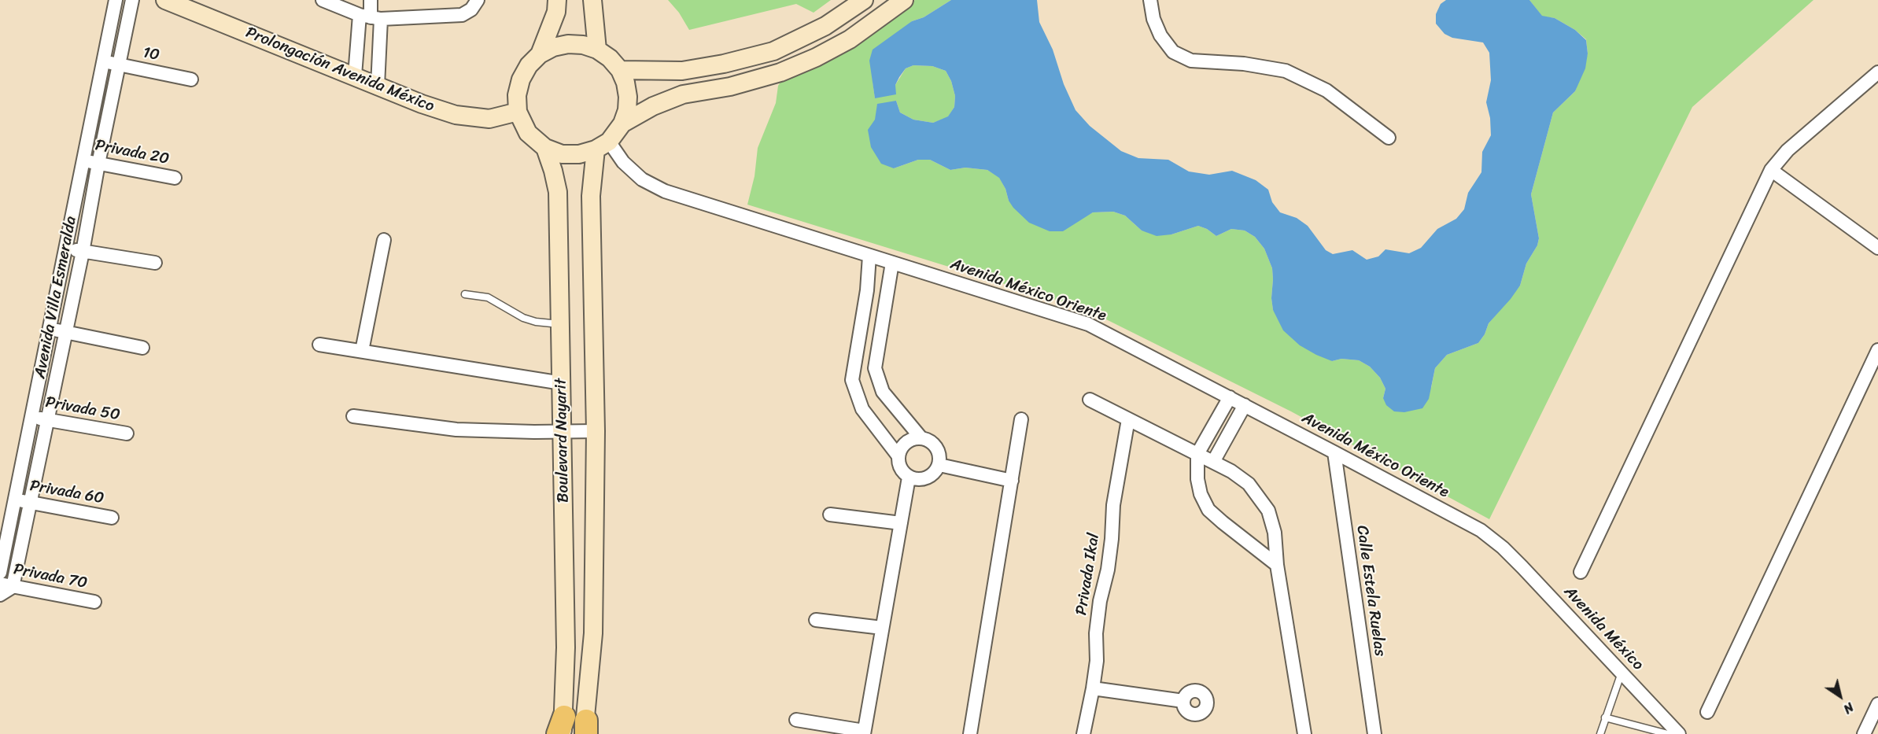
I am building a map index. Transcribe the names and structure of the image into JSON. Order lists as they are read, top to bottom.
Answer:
{
  "streets": {
    "street": [
      "10",
      "Prolongación Avenida México",
      "Privada 20",
      "Avenida México Oriente",
      "Avenida Villa Esmeralda",
      "Privada 50",
      "Boulevard Nayarit",
      "Privada 60",
      "Privada Ikal",
      "Privada 70",
      "Calle Estela Ruelas",
      "Avenida México"
    ]
  },
  "crossings": [
    ["10", "Avenida Villa Esmeralda"],
    ["Prolongación Avenida México", "Avenida México Oriente"],
    ["Prolongación Avenida México", "Boulevard Nayarit"],
    ["Privada 20", "Avenida Villa Esmeralda"],
    ["Avenida México Oriente", "Boulevard Nayarit"],
    ["Avenida México Oriente", "Calle Estela Ruelas"],
    ["Avenida México Oriente", "Avenida México"],
    ["Avenida Villa Esmeralda", "Privada 50"],
    ["Avenida Villa Esmeralda", "Privada 60"],
    ["Avenida Villa Esmeralda", "Privada 70"]
  ],
  "north": "bottom right"
}
